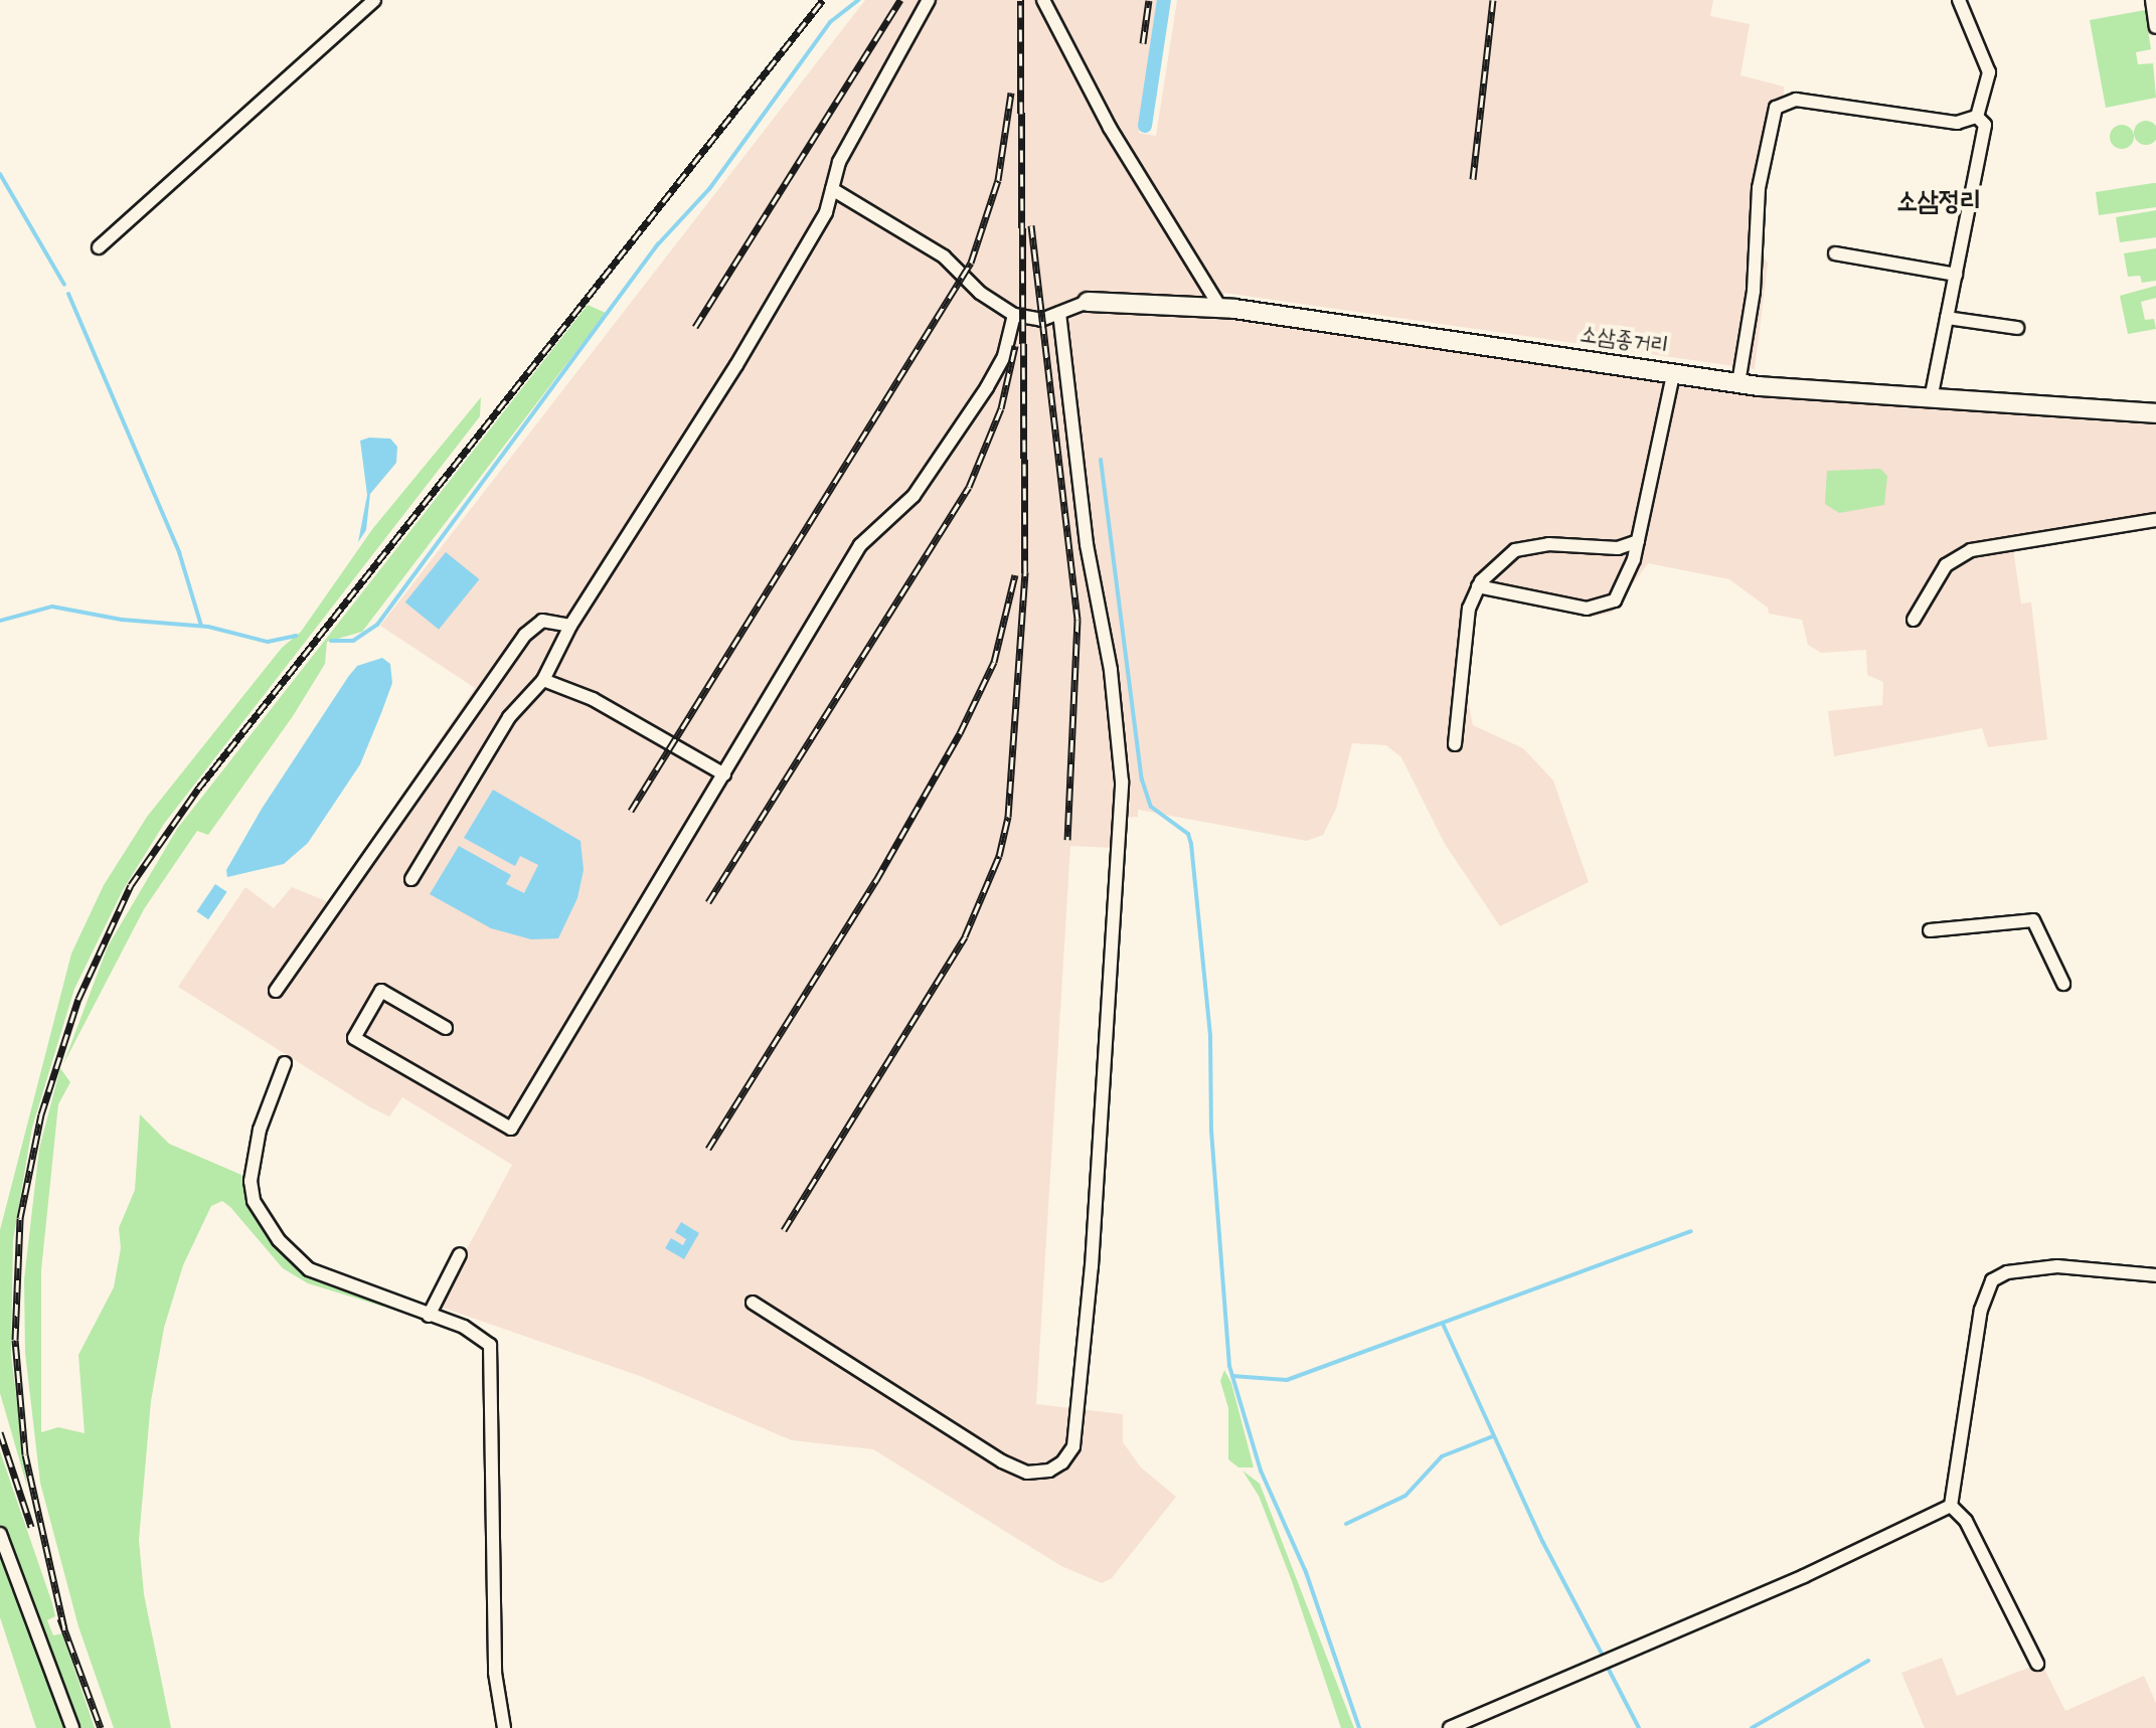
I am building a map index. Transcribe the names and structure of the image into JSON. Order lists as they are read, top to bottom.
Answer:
{
  "streets": {
    "street": ["소삼종거리"]
  },
  "districts": ["소삼정리"]
}
